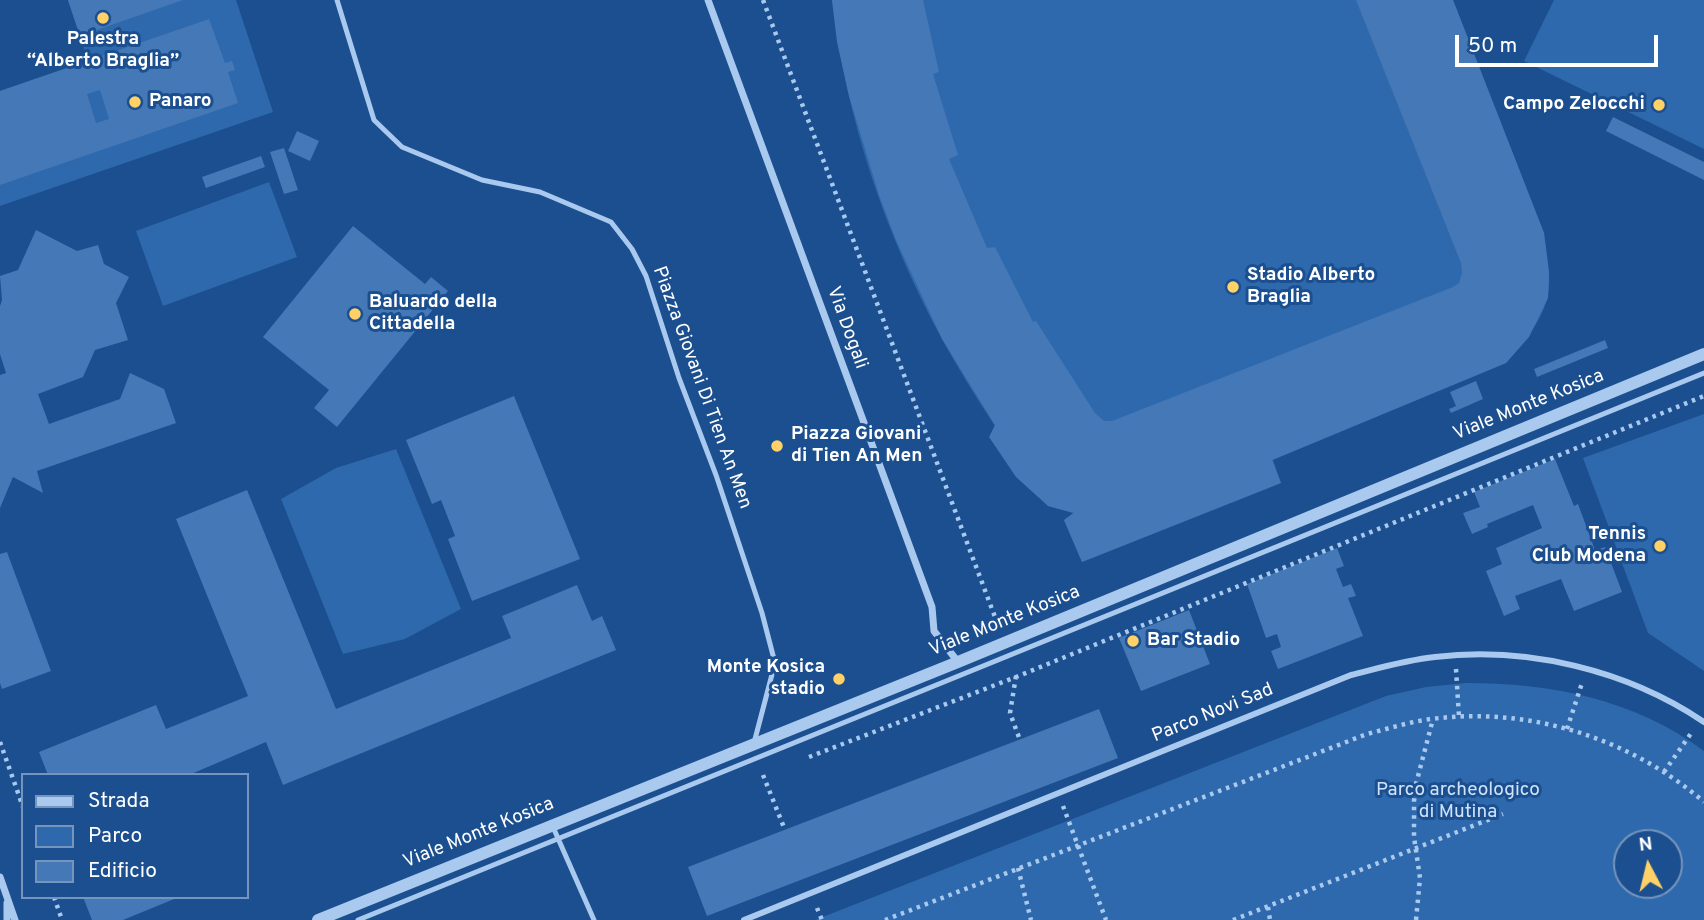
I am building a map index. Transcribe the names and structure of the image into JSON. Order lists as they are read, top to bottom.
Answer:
{
  "streets": {
    "street": ["Via Dogali", "Viale Monte Kosica", "Parco Novi Sad"],
    "lane": ["Piazza Giovani Di Tien An Men"]
  },
  "crossings": [
    ["Via Dogali", "Viale Monte Kosica"],
    ["Piazza Giovani Di Tien An Men", "Viale Monte Kosica"]
  ],
  "parks": ["Parco archeologico di Mutina"],
  "places": [
    "Palestra “Alberto Braglia”",
    "Panaro",
    "Campo Zelocchi",
    "Stadio Alberto Braglia",
    "Baluardo della Cittadella",
    "Piazza Giovani di Tien An Men",
    "Tennis Club Modena",
    "Bar Stadio",
    "Monte Kosica stadio"
  ],
  "legend": ["Strada", "Parco", "Edificio"],
  "scale_bar": "50 m",
  "north": "top"
}
